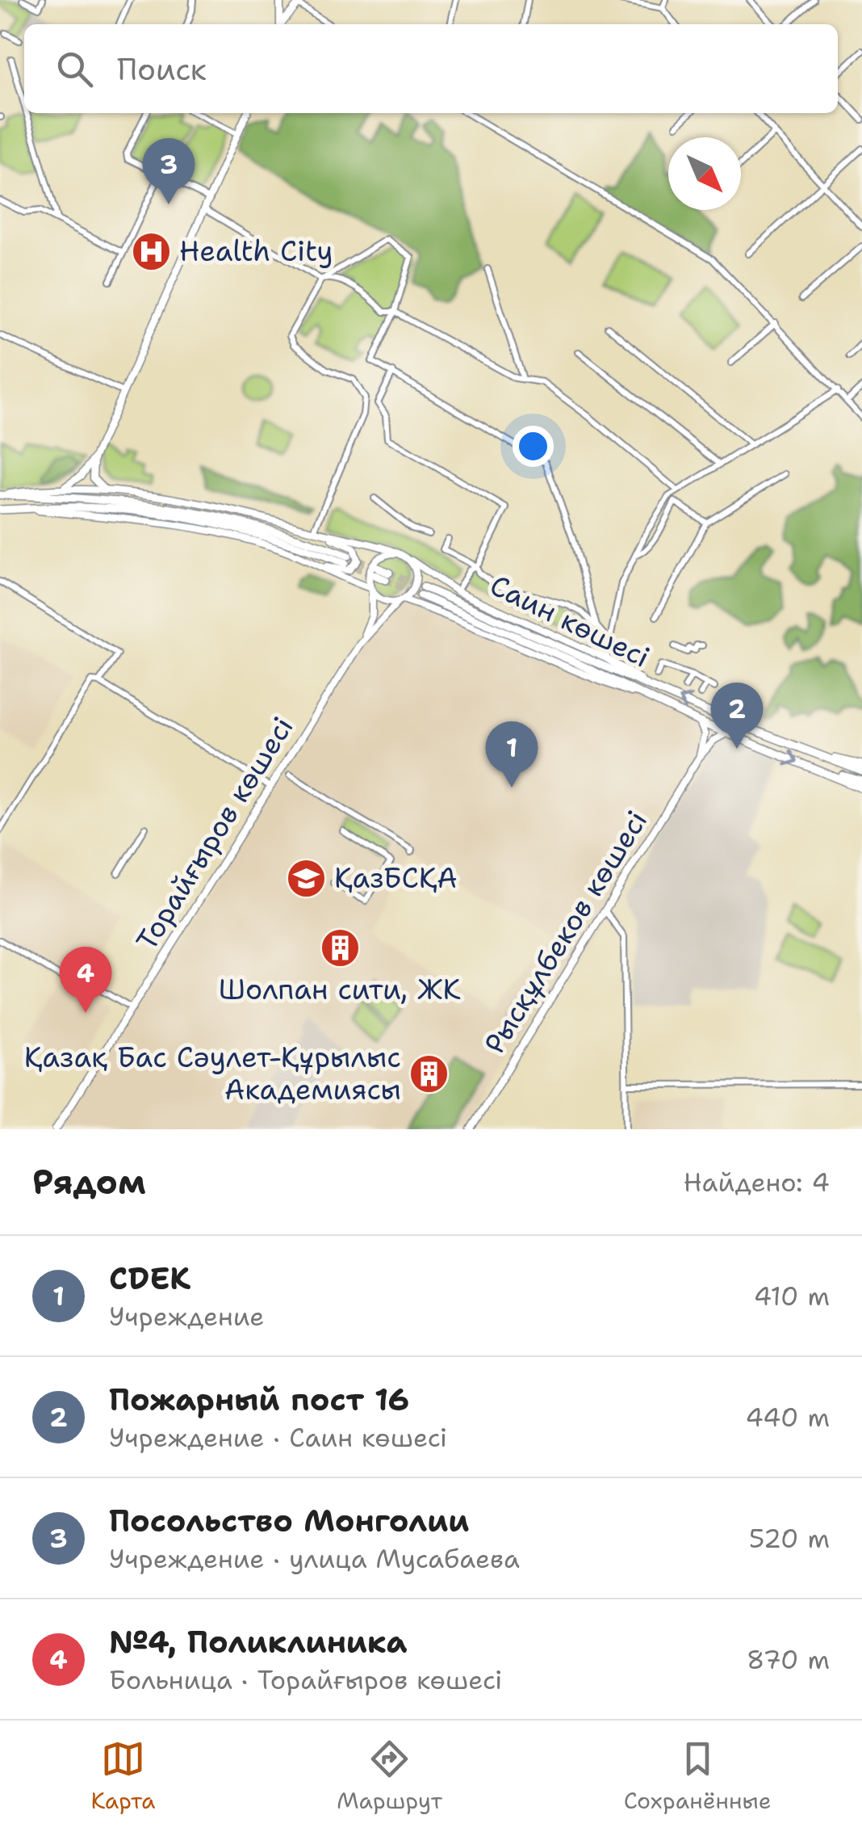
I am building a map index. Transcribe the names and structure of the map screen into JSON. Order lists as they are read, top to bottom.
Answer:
{
  "streets": {
    "main road": ["Саин көшесі"],
    "street": ["Торайғыров көшесі", "Рысқұлбеков көшесі"]
  },
  "places": {
    "hospital": ["Health City"],
    "school or university": ["ҚазБСҚА"],
    "building": ["Шолпан сити, ЖК", "Қазақ Бас Сәулет-Құрылыс Академиясы"]
  },
  "north": "bottom right",
  "page": {
    "search": "Поиск",
    "pins": [
      "3",
      "2",
      "1",
      "4"
    ],
    "heading": ["Рядом", "Найдено: 4"],
    "list": [
      {
        "mark": "1",
        "name": "CDEK",
        "note": "Учреждение",
        "value": "410 m"
      },
      {
        "mark": "2",
        "name": "Пожарный пост 16",
        "note": "Учреждение · Саин көшесі",
        "value": "440 m"
      },
      {
        "mark": "3",
        "name": "Посольство Монголии",
        "note": "Учреждение · улица Мусабаева",
        "value": "520 m"
      },
      {
        "mark": "4",
        "name": "№4, Поликлиника",
        "note": "Больница · Торайғыров көшесі",
        "value": "870 m"
      }
    ],
    "nav": ["Карта", "Маршрут", "Сохранённые"]
  }
}
